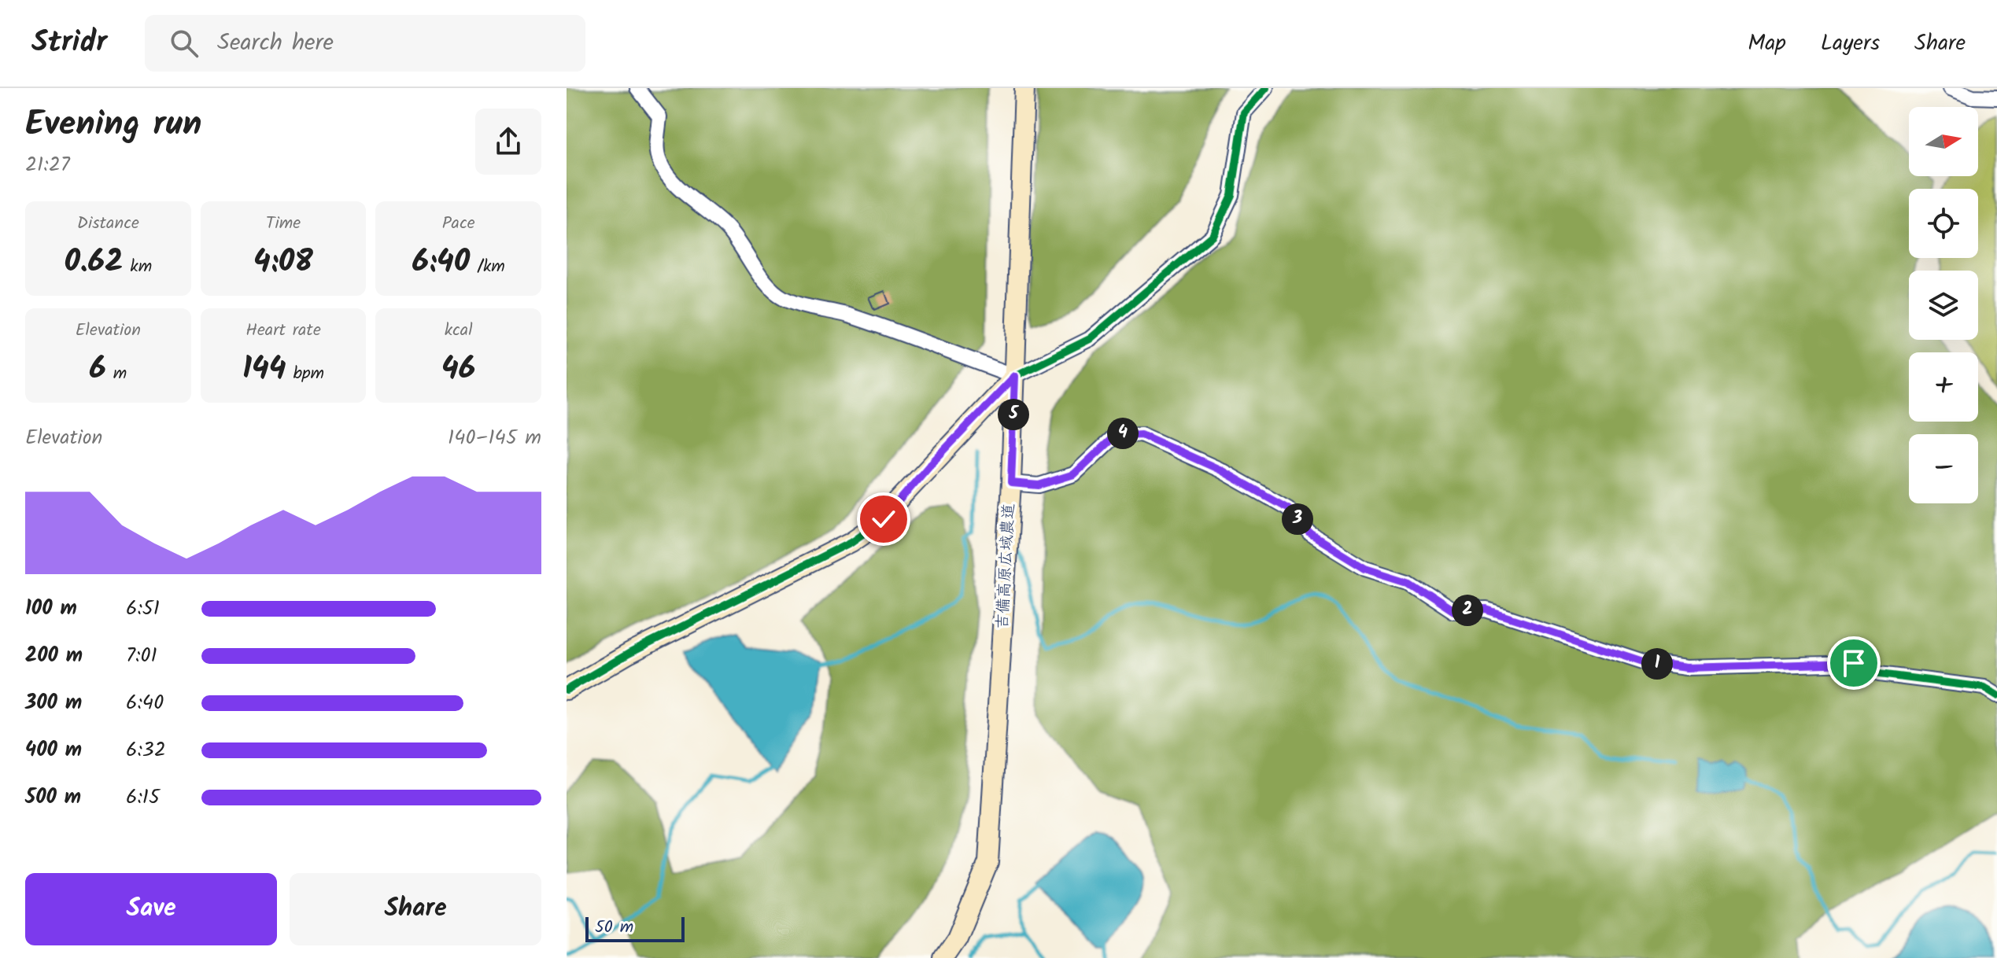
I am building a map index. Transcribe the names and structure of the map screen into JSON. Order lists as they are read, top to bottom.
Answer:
{
  "streets": {
    "street": ["吉備高原広域農道"]
  },
  "scale_bar": "50 m",
  "north": "right",
  "page": {
    "header": "Stridr",
    "search": "Search here",
    "nav": ["Map", "Layers", "Share"],
    "heading": ["Evening run", "21:27"],
    "map_buttons": ["+", "−"],
    "stats": [
      ["Distance", "0.62 km"],
      ["Time", "4:08"],
      ["Pace", "6:40 /km"],
      ["Elevation", "6 m"],
      ["Heart rate", "144 bpm"],
      ["kcal", "46"]
    ],
    "pins": [
      "5",
      "4",
      "3",
      "2",
      "1"
    ],
    "chart": ["Elevation", "140–145 m"],
    "list": [
      {
        "name": "100 m",
        "note": "6:51"
      },
      {
        "name": "200 m",
        "note": "7:01"
      },
      {
        "name": "300 m",
        "note": "6:40"
      },
      {
        "name": "400 m",
        "note": "6:32"
      },
      {
        "name": "500 m",
        "note": "6:15"
      }
    ],
    "buttons": ["Save", "Share"],
    "scale": "50 m"
  }
}
